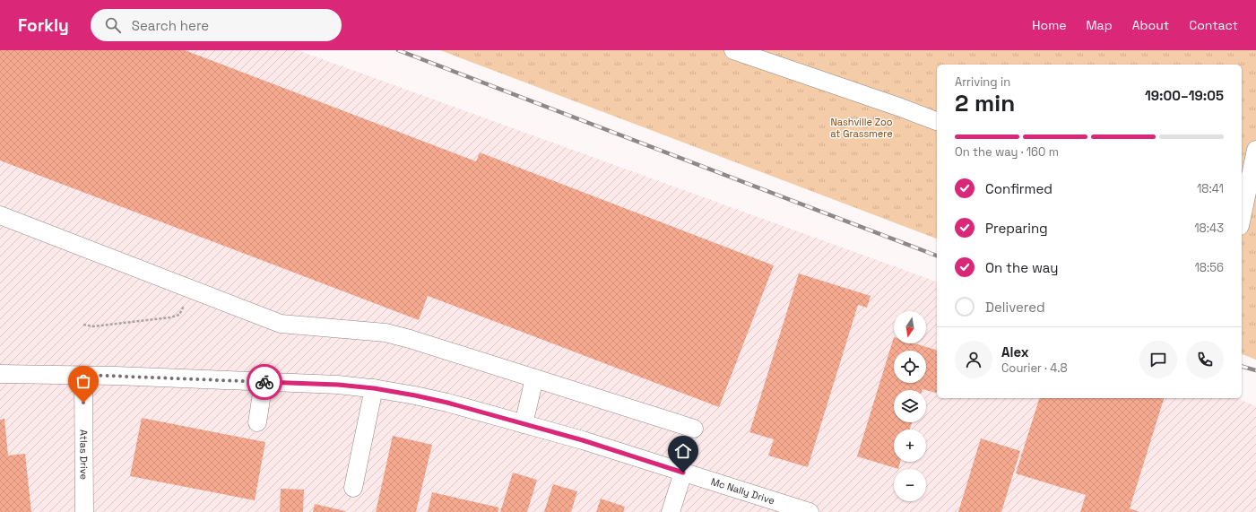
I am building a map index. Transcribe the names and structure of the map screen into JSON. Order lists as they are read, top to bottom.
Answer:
{
  "streets": {
    "street": ["Atlas Drive", "Mc Nally Drive"]
  },
  "crossings": [
    ["Atlas Drive", "Mc Nally Drive"]
  ],
  "parks": ["Nashville Zoo at Grassmere"],
  "north": "bottom",
  "page": {
    "header": "Forkly",
    "search": "Search here",
    "nav": [
      "Home",
      "Map",
      "About",
      "Contact"
    ],
    "heading": ["2 min", "Arriving in", "19:00–19:05"],
    "panel": ["Alex", "Courier · 4.8"],
    "bar": "On the way · 160 m",
    "list": [
      ["Confirmed", "18:41"],
      ["Preparing", "18:43"],
      ["On the way", "18:56"],
      "Delivered"
    ],
    "map_buttons": ["+", "−"]
  }
}
